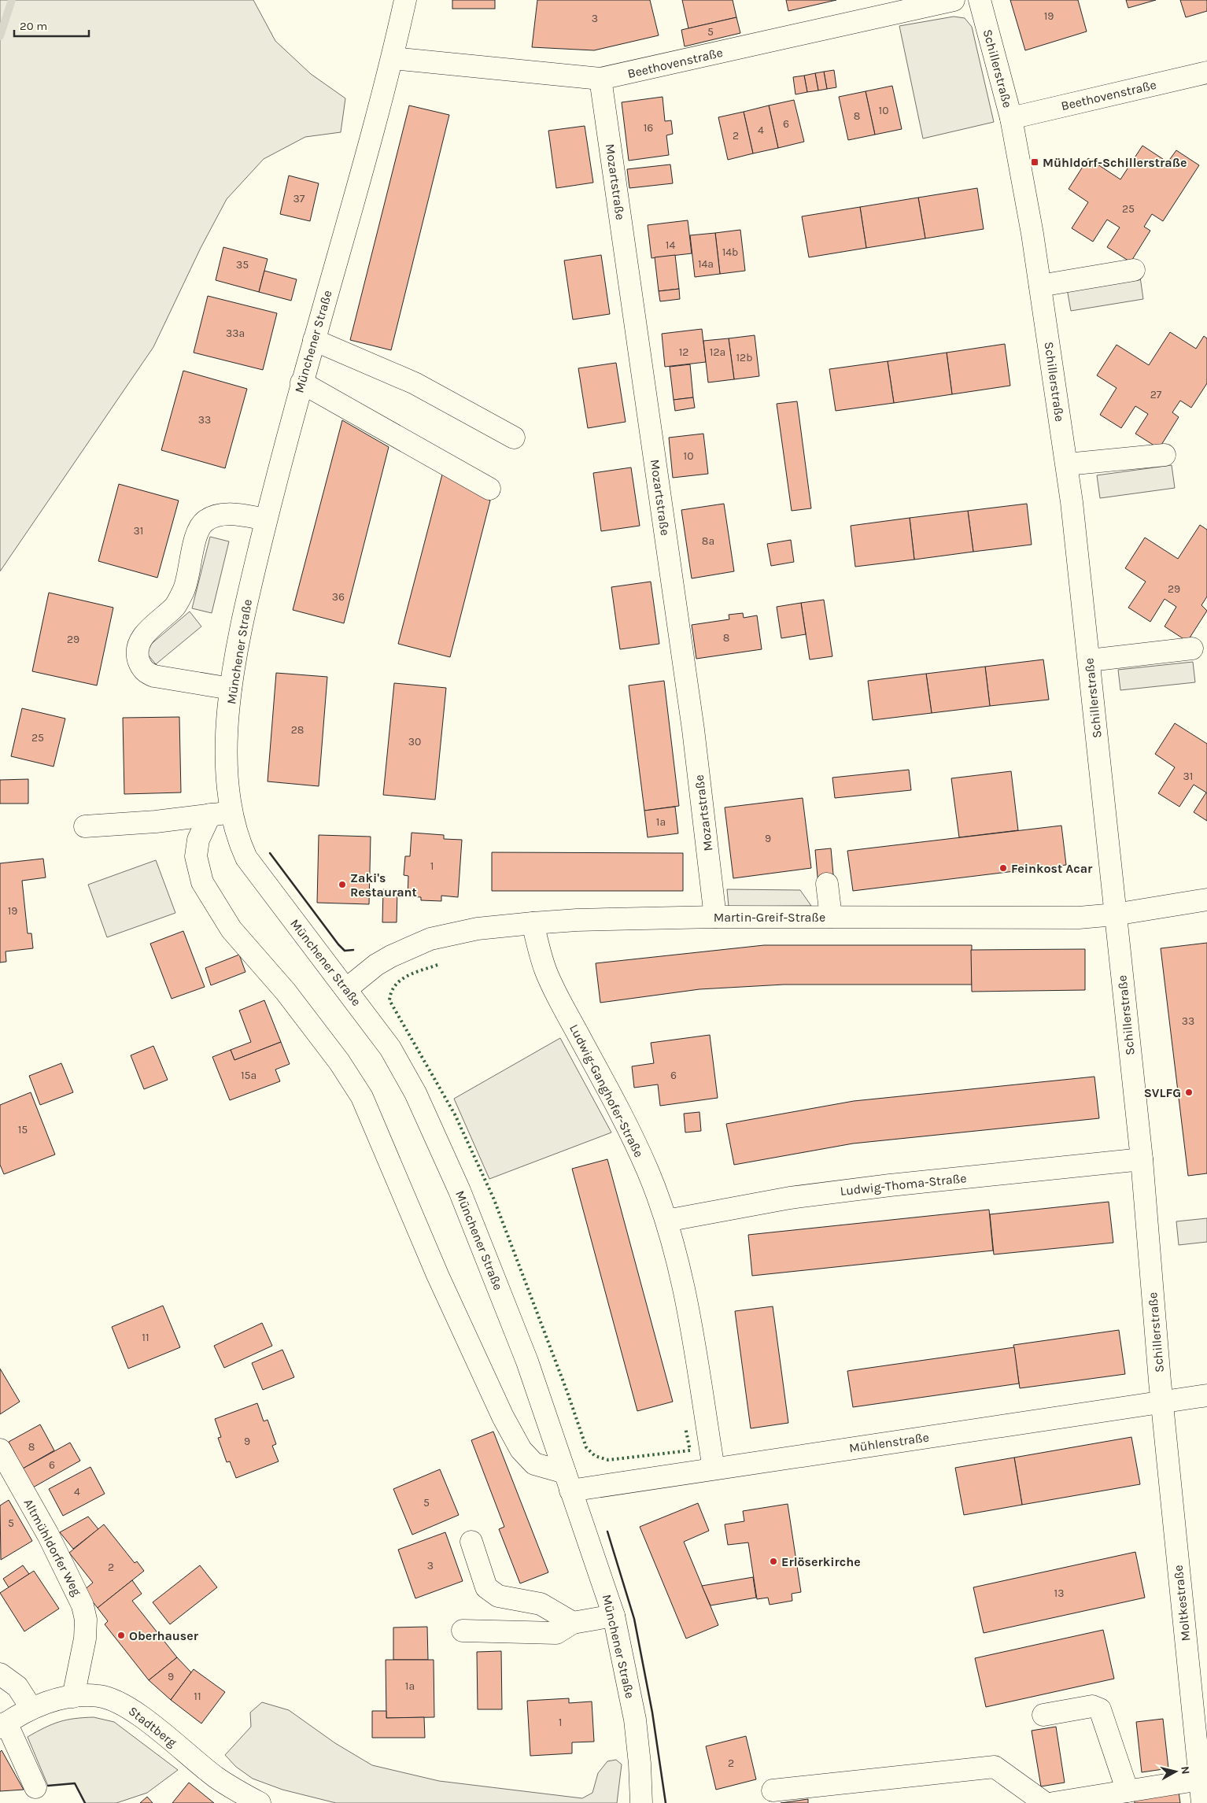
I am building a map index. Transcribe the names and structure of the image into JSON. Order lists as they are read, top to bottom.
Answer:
{
  "streets": {
    "street": [
      "Beethovenstraße",
      "Schillerstraße",
      "Mozartstraße",
      "Münchener Straße",
      "Martin-Greif-Straße",
      "Ludwig-Ganghofer-Straße",
      "Ludwig-Thoma-Straße",
      "Mühlenstraße",
      "Altmühldorfer Weg",
      "Moltkestraße",
      "Stadtberg"
    ]
  },
  "crossings": [
    ["Beethovenstraße", "Schillerstraße"],
    ["Beethovenstraße", "Mozartstraße"],
    ["Beethovenstraße", "Münchener Straße"],
    ["Schillerstraße", "Martin-Greif-Straße"],
    ["Schillerstraße", "Ludwig-Thoma-Straße"],
    ["Schillerstraße", "Mühlenstraße"],
    ["Schillerstraße", "Moltkestraße"],
    ["Mozartstraße", "Martin-Greif-Straße"],
    ["Münchener Straße", "Martin-Greif-Straße"],
    ["Münchener Straße", "Mühlenstraße"],
    ["Martin-Greif-Straße", "Ludwig-Ganghofer-Straße"],
    ["Ludwig-Ganghofer-Straße", "Ludwig-Thoma-Straße"],
    ["Ludwig-Ganghofer-Straße", "Mühlenstraße"],
    ["Mühlenstraße", "Moltkestraße"],
    ["Altmühldorfer Weg", "Stadtberg"]
  ],
  "places": {
    "transit": ["Mühldorf-Schillerstraße"],
    "other": [
      "Feinkost Acar",
      "Zaki's Restaurant",
      "SVLFG",
      "Erlöserkirche",
      "Oberhauser"
    ]
  },
  "house_numbers": [
    "19",
    "3",
    "5",
    "10",
    "8",
    "6",
    "16",
    "4",
    "2",
    "37",
    "25",
    "14",
    "14b",
    "14a",
    "35",
    "33a",
    "12",
    "12a",
    "12b",
    "27",
    "33",
    "10",
    "31",
    "8a",
    "29",
    "36",
    "8",
    "29",
    "28",
    "25",
    "30",
    "31",
    "1a",
    "9",
    "1",
    "19",
    "33",
    "15a",
    "6",
    "15",
    "11",
    "9",
    "8",
    "6",
    "4",
    "5",
    "5",
    "3",
    "2",
    "13",
    "9",
    "1a",
    "11",
    "1",
    "2"
  ],
  "scale_bar": "20 m",
  "north": "right"
}
